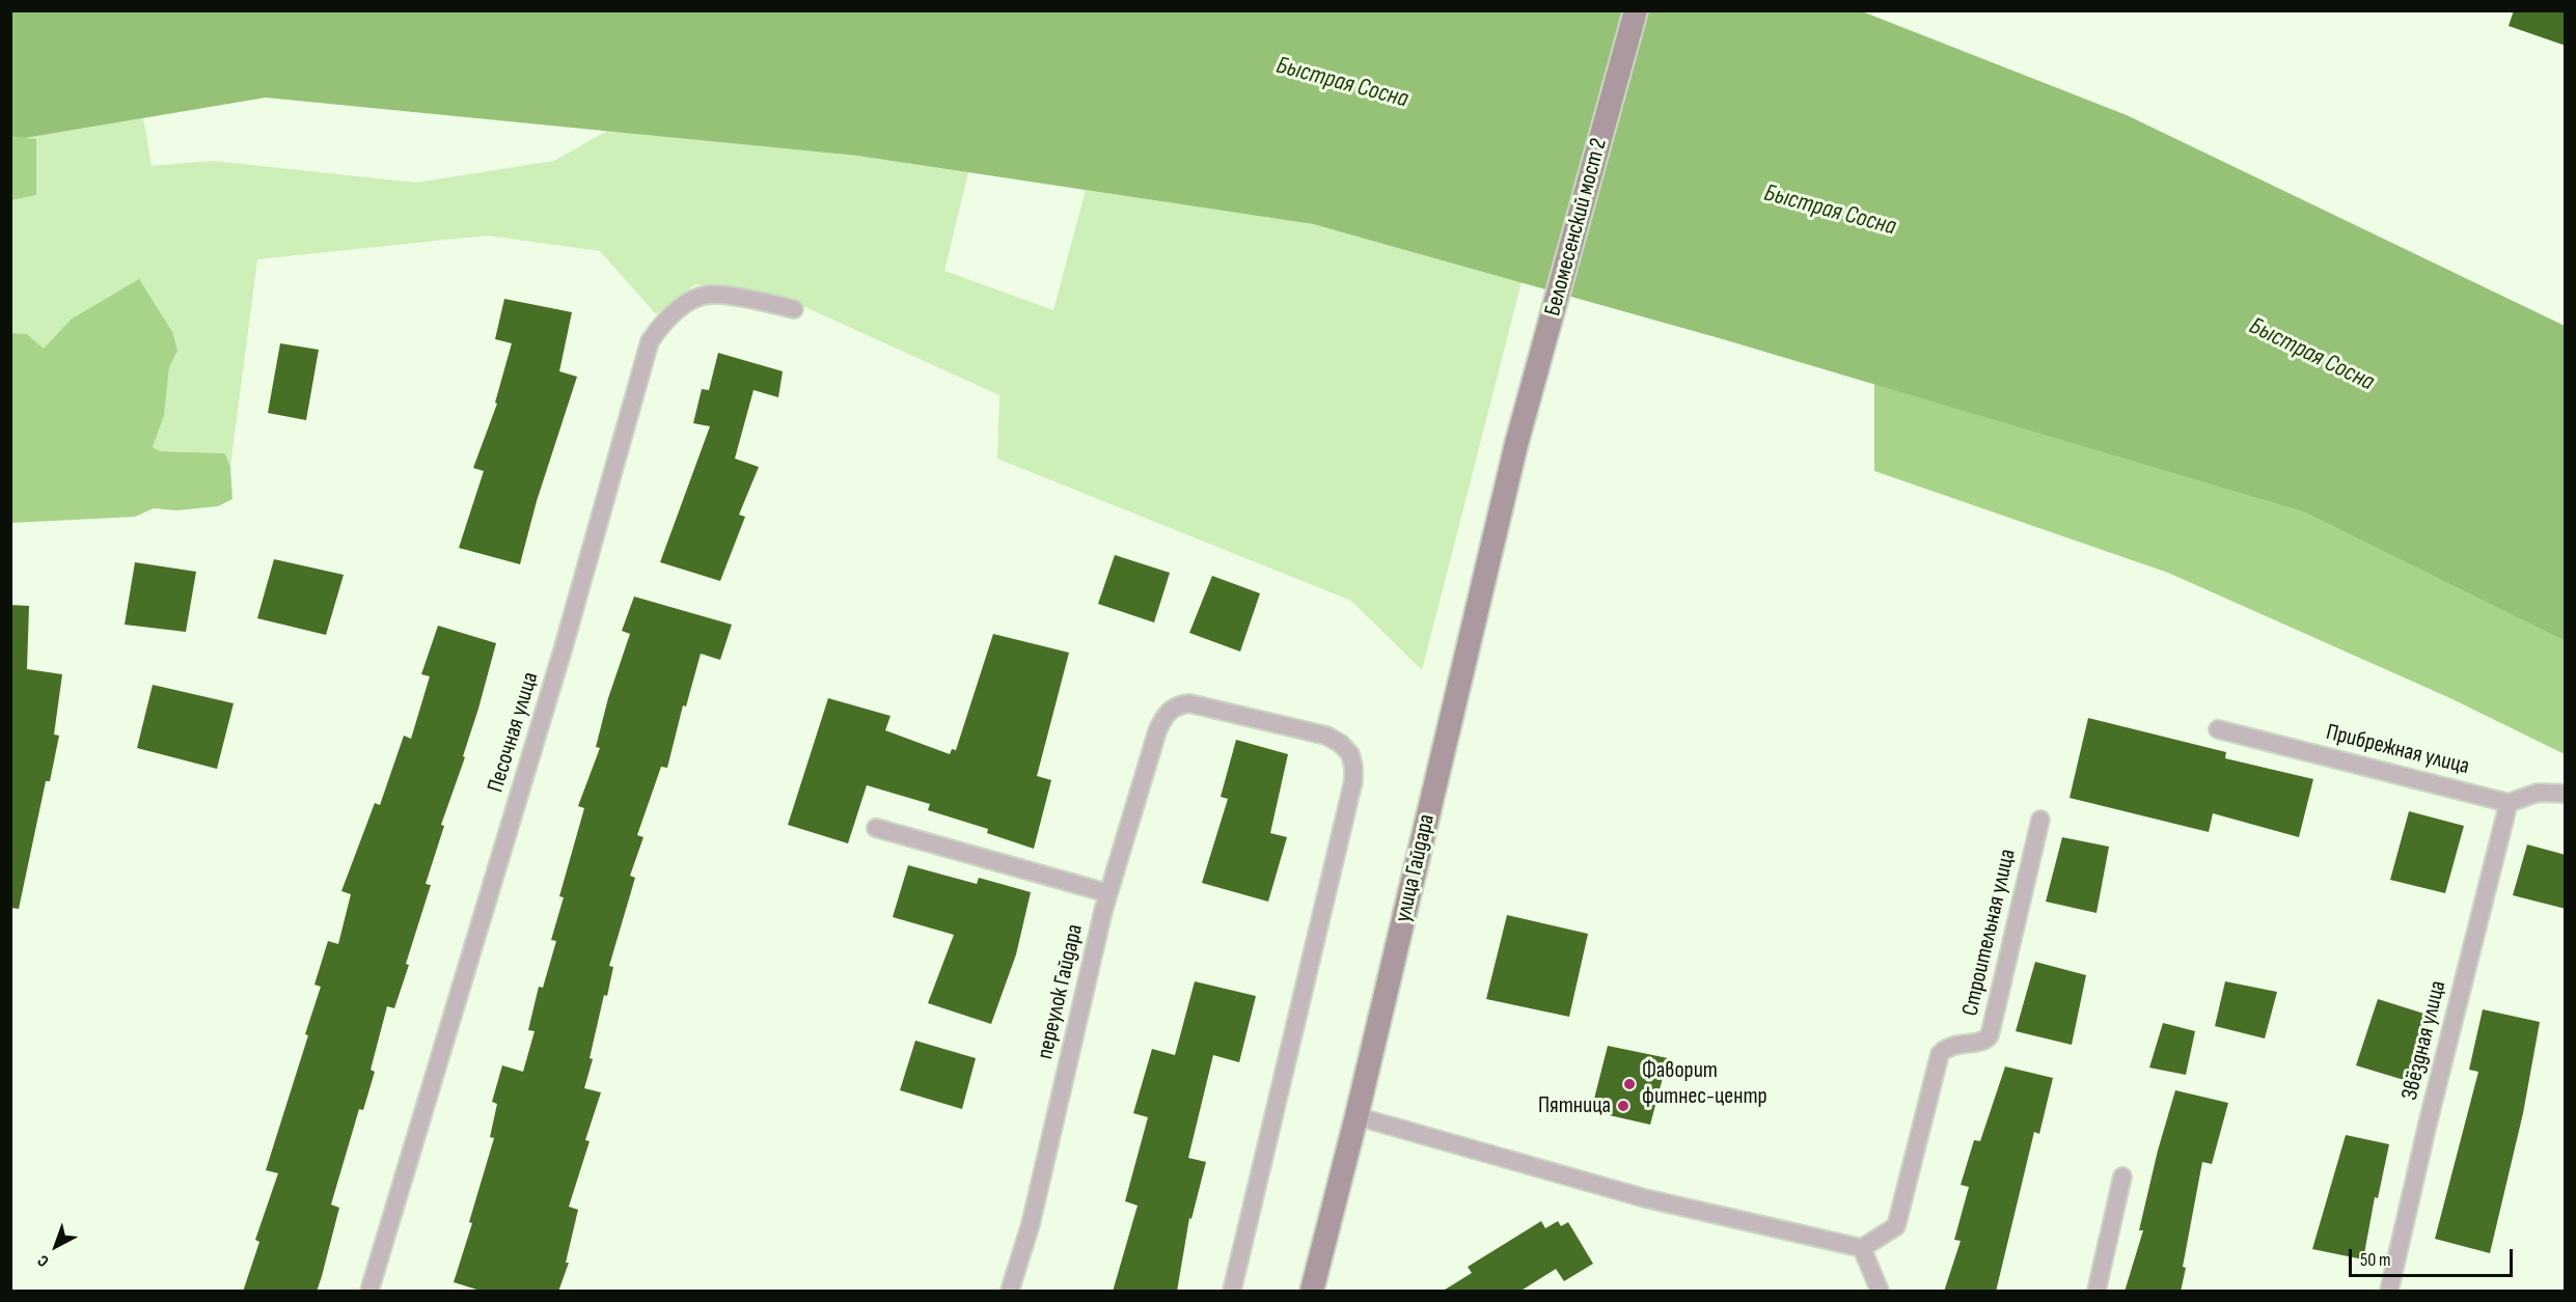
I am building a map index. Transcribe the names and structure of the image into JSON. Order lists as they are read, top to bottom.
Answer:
{
  "streets": {
    "main road": ["Беломесенский мост 2", "улица Гайдара"],
    "street": [
      "Песочная улица",
      "Прибрежная улица",
      "Строительная улица",
      "переулок Гайдара",
      "Звёздная улица"
    ]
  },
  "crossings": [
    ["Беломесенский мост 2", "улица Гайдара"],
    ["Прибрежная улица", "Звёздная улица"]
  ],
  "water": ["Быстрая Сосна"],
  "places": ["Фаворит фитнес-центр", "Пятница"],
  "scale_bar": "50 m",
  "north": "bottom left"
}
